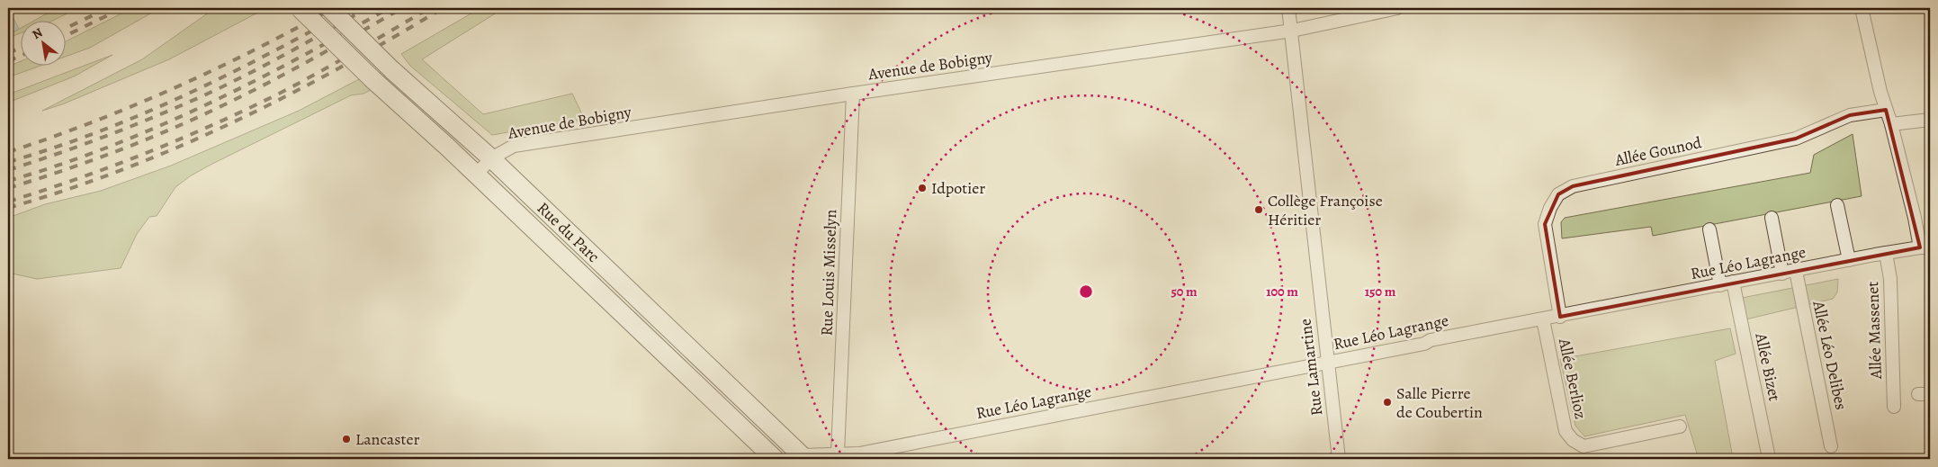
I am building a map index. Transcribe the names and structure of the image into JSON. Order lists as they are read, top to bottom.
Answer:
{
  "streets": {
    "main road": ["Rue du Parc"],
    "street": [
      "Avenue de Bobigny",
      "Allée Gounod",
      "Rue Léo Lagrange",
      "Rue Louis Misselyn",
      "Allée Massenet",
      "Allée Léo Delibes",
      "Rue Lamartine",
      "Allée Bizet",
      "Allée Berlioz"
    ]
  },
  "crossings": [
    ["Avenue de Bobigny", "Rue du Parc"],
    ["Avenue de Bobigny", "Rue Louis Misselyn"],
    ["Avenue de Bobigny", "Rue Lamartine"],
    ["Allée Gounod", "Rue Léo Lagrange"],
    ["Rue du Parc", "Rue Léo Lagrange"],
    ["Rue Léo Lagrange", "Rue Louis Misselyn"],
    ["Rue Léo Lagrange", "Allée Massenet"],
    ["Rue Léo Lagrange", "Allée Léo Delibes"],
    ["Rue Léo Lagrange", "Rue Lamartine"],
    ["Rue Léo Lagrange", "Allée Bizet"],
    ["Rue Léo Lagrange", "Allée Berlioz"]
  ],
  "places": [
    "Idpotier",
    "Collège Françoise Héritier",
    "Salle Pierre de Coubertin",
    "Lancaster"
  ],
  "north": "top left",
  "rings": ["50 m", "100 m", "150 m"]
}
